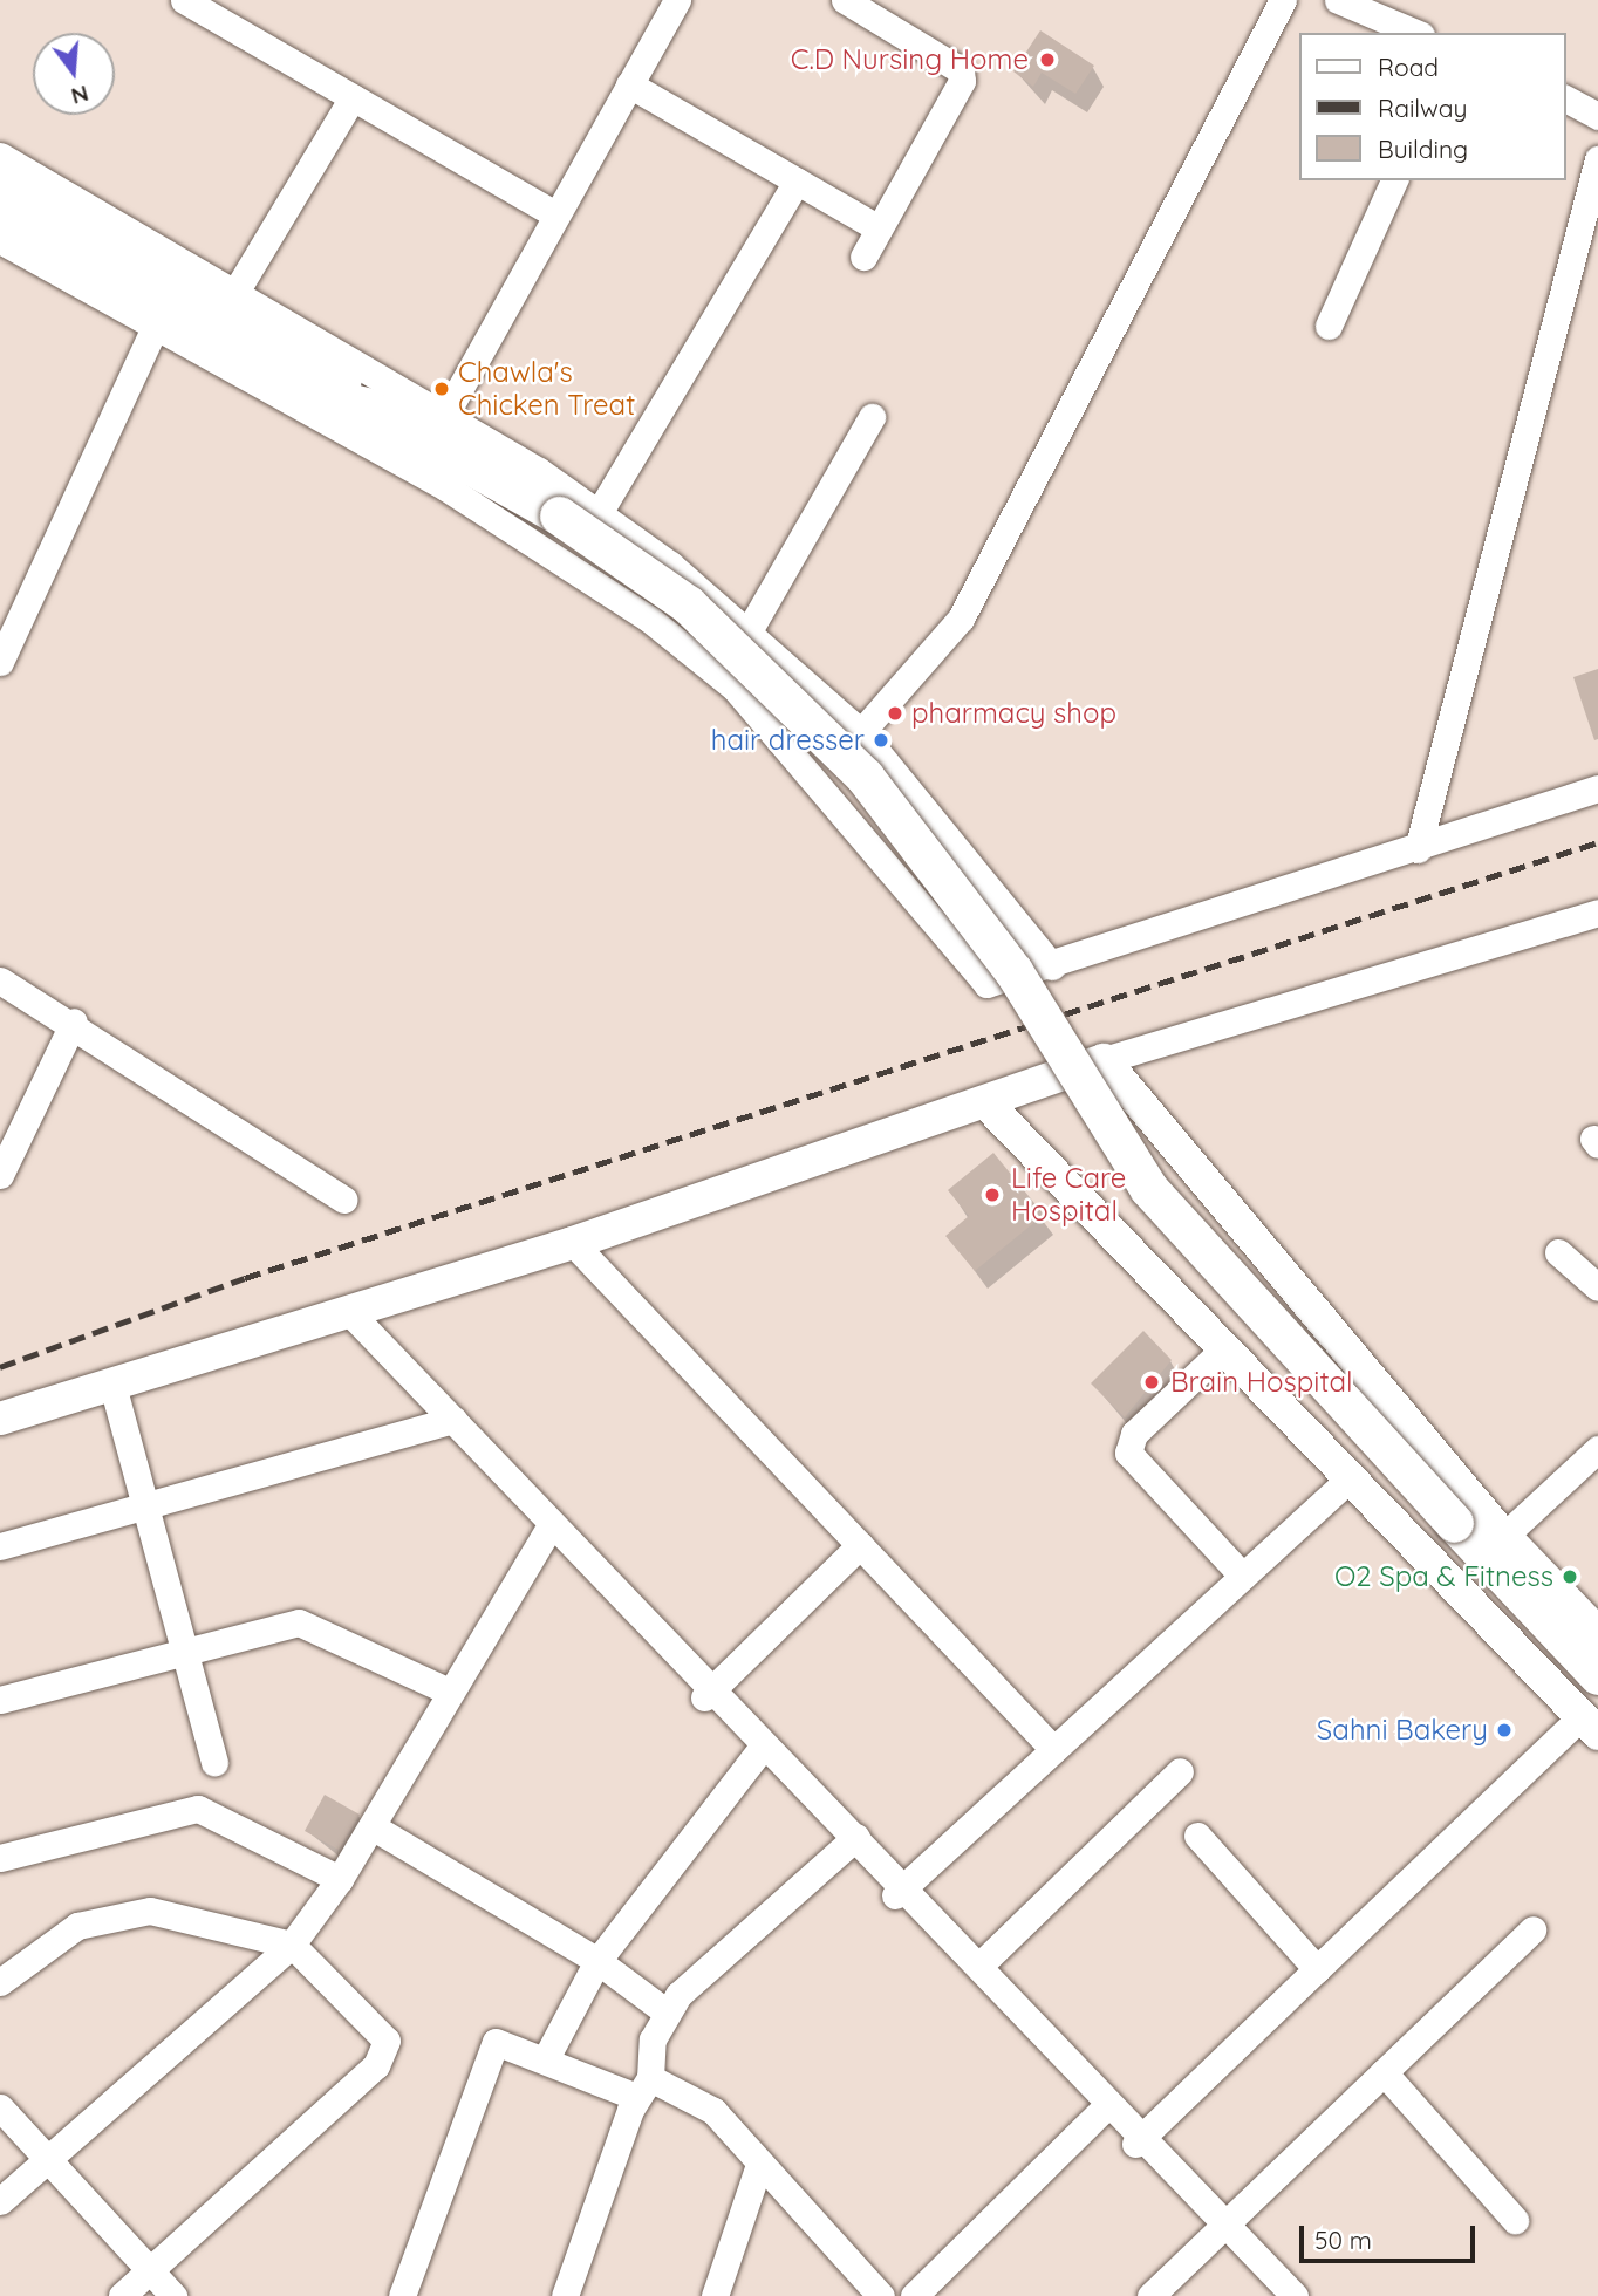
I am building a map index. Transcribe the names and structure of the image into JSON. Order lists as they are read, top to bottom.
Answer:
{
  "places": [
    "C.D Nursing Home",
    "Chawla's Chicken Treat",
    "pharmacy shop",
    "hair dresser",
    "Life Care Hospital",
    "Brain Hospital",
    "O2 Spa & Fitness",
    "Sahni Bakery"
  ],
  "legend": ["Road", "Railway", "Building"],
  "scale_bar": "50 m",
  "north": "bottom"
}
